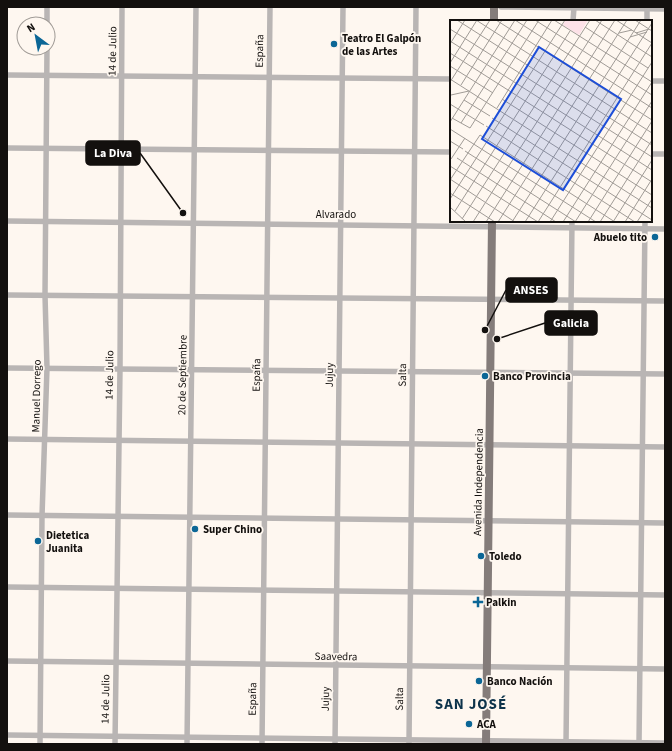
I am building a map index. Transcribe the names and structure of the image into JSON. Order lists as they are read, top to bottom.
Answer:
{
  "streets": {
    "main road": ["Avenida Independencia"],
    "street": [
      "14 de Julio",
      "España",
      "Alvarado",
      "20 de Septiembre",
      "Jujuy",
      "Salta",
      "Manuel Dorrego",
      "Saavedra"
    ]
  },
  "crossings": [
    ["14 de Julio", "Alvarado"],
    ["14 de Julio", "Saavedra"],
    ["España", "Alvarado"],
    ["España", "Saavedra"],
    ["Alvarado", "20 de Septiembre"],
    ["Alvarado", "Jujuy"],
    ["Alvarado", "Salta"],
    ["Alvarado", "Manuel Dorrego"],
    ["Alvarado", "Avenida Independencia"],
    ["20 de Septiembre", "Saavedra"],
    ["Jujuy", "Saavedra"],
    ["Salta", "Saavedra"],
    ["Manuel Dorrego", "Saavedra"],
    ["Avenida Independencia", "Saavedra"]
  ],
  "districts": ["SAN JOSÉ"],
  "places": {
    "other": [
      "Teatro El Galpón de las Artes",
      "La Diva",
      "Abuelo tito",
      "ANSES",
      "Galicia",
      "Banco Provincia",
      "Super Chino",
      "Dietetica Juanita",
      "Toledo",
      "Banco Nación",
      "ACA"
    ],
    "health": ["Palkin"]
  },
  "north": "top left"
}
